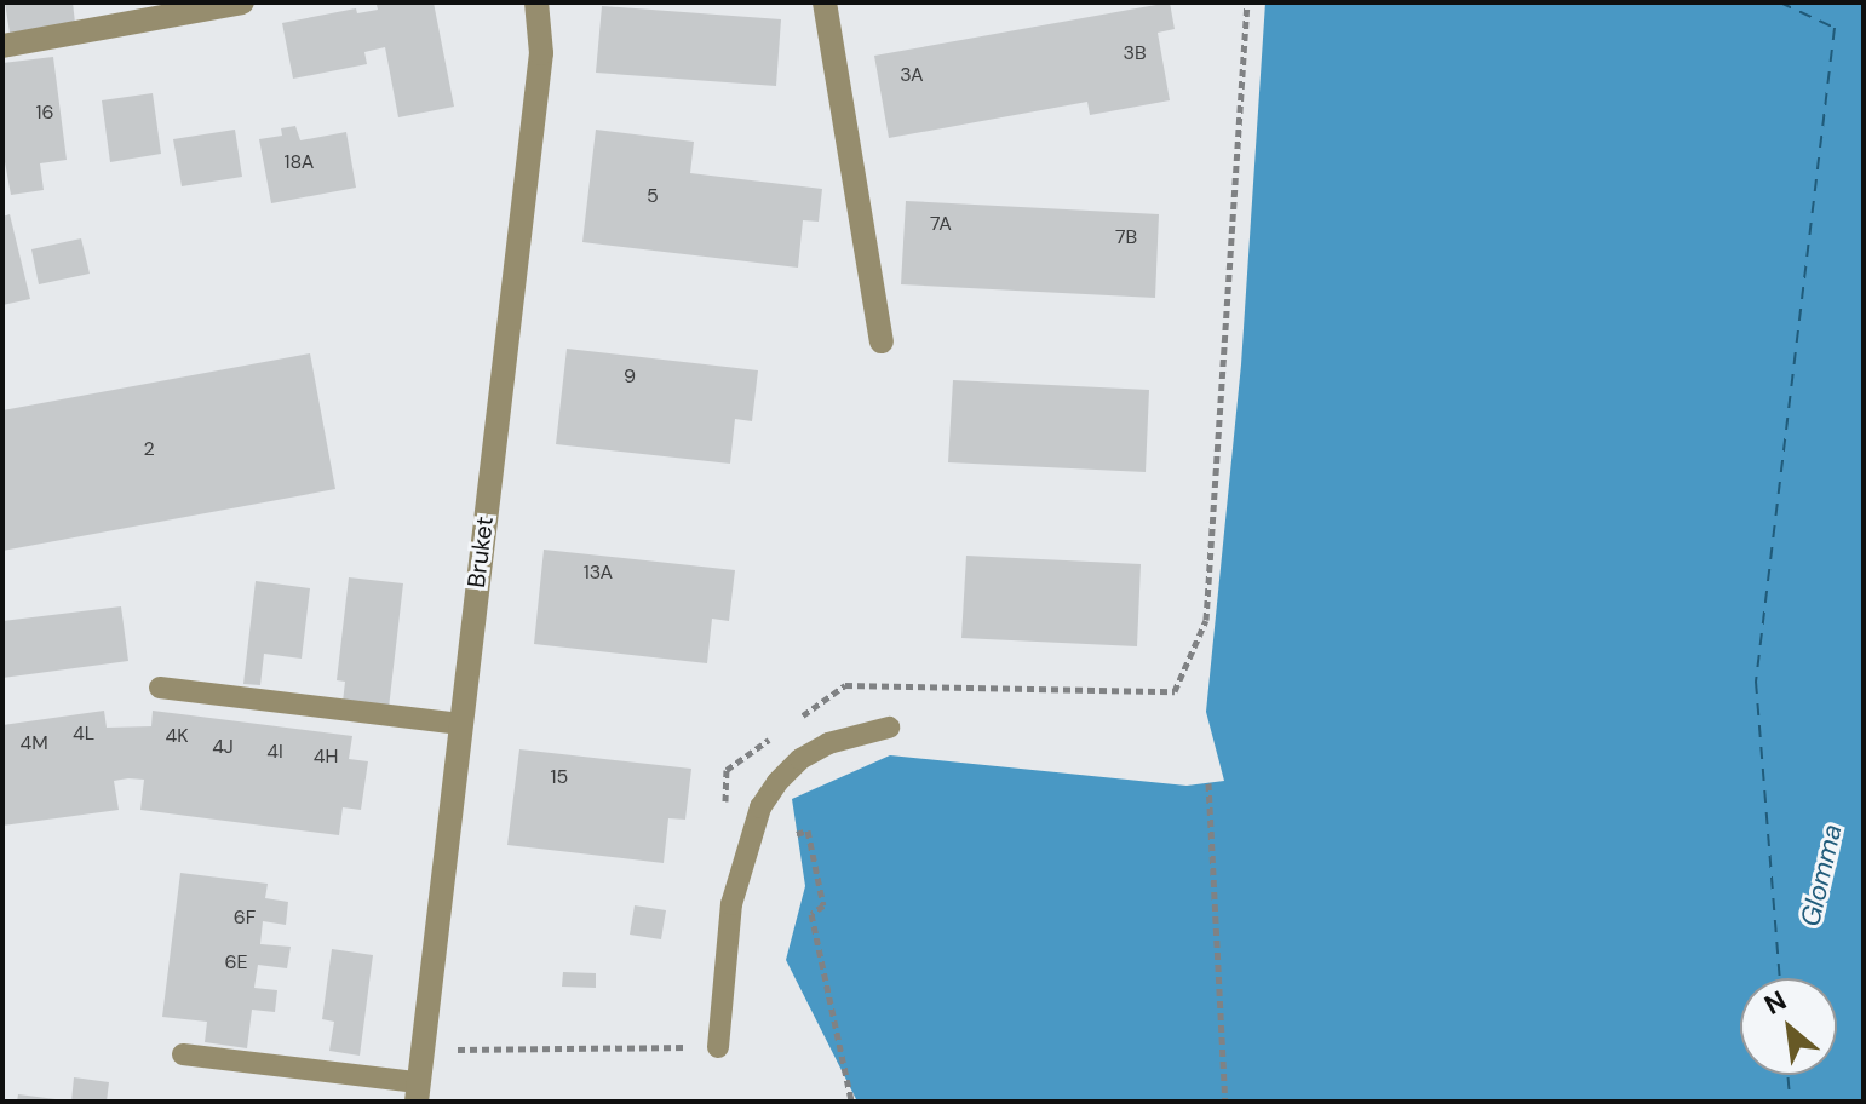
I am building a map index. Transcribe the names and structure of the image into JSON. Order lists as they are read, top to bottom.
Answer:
{
  "streets": {
    "street": ["Bruket"]
  },
  "water": ["Glomma"],
  "house_numbers": [
    "3B",
    "3A",
    "16",
    "18A",
    "5",
    "7A",
    "7B",
    "9",
    "2",
    "13A",
    "4L",
    "4K",
    "4M",
    "4J",
    "4I",
    "4H",
    "15",
    "6F",
    "6E"
  ],
  "north": "top left"
}
